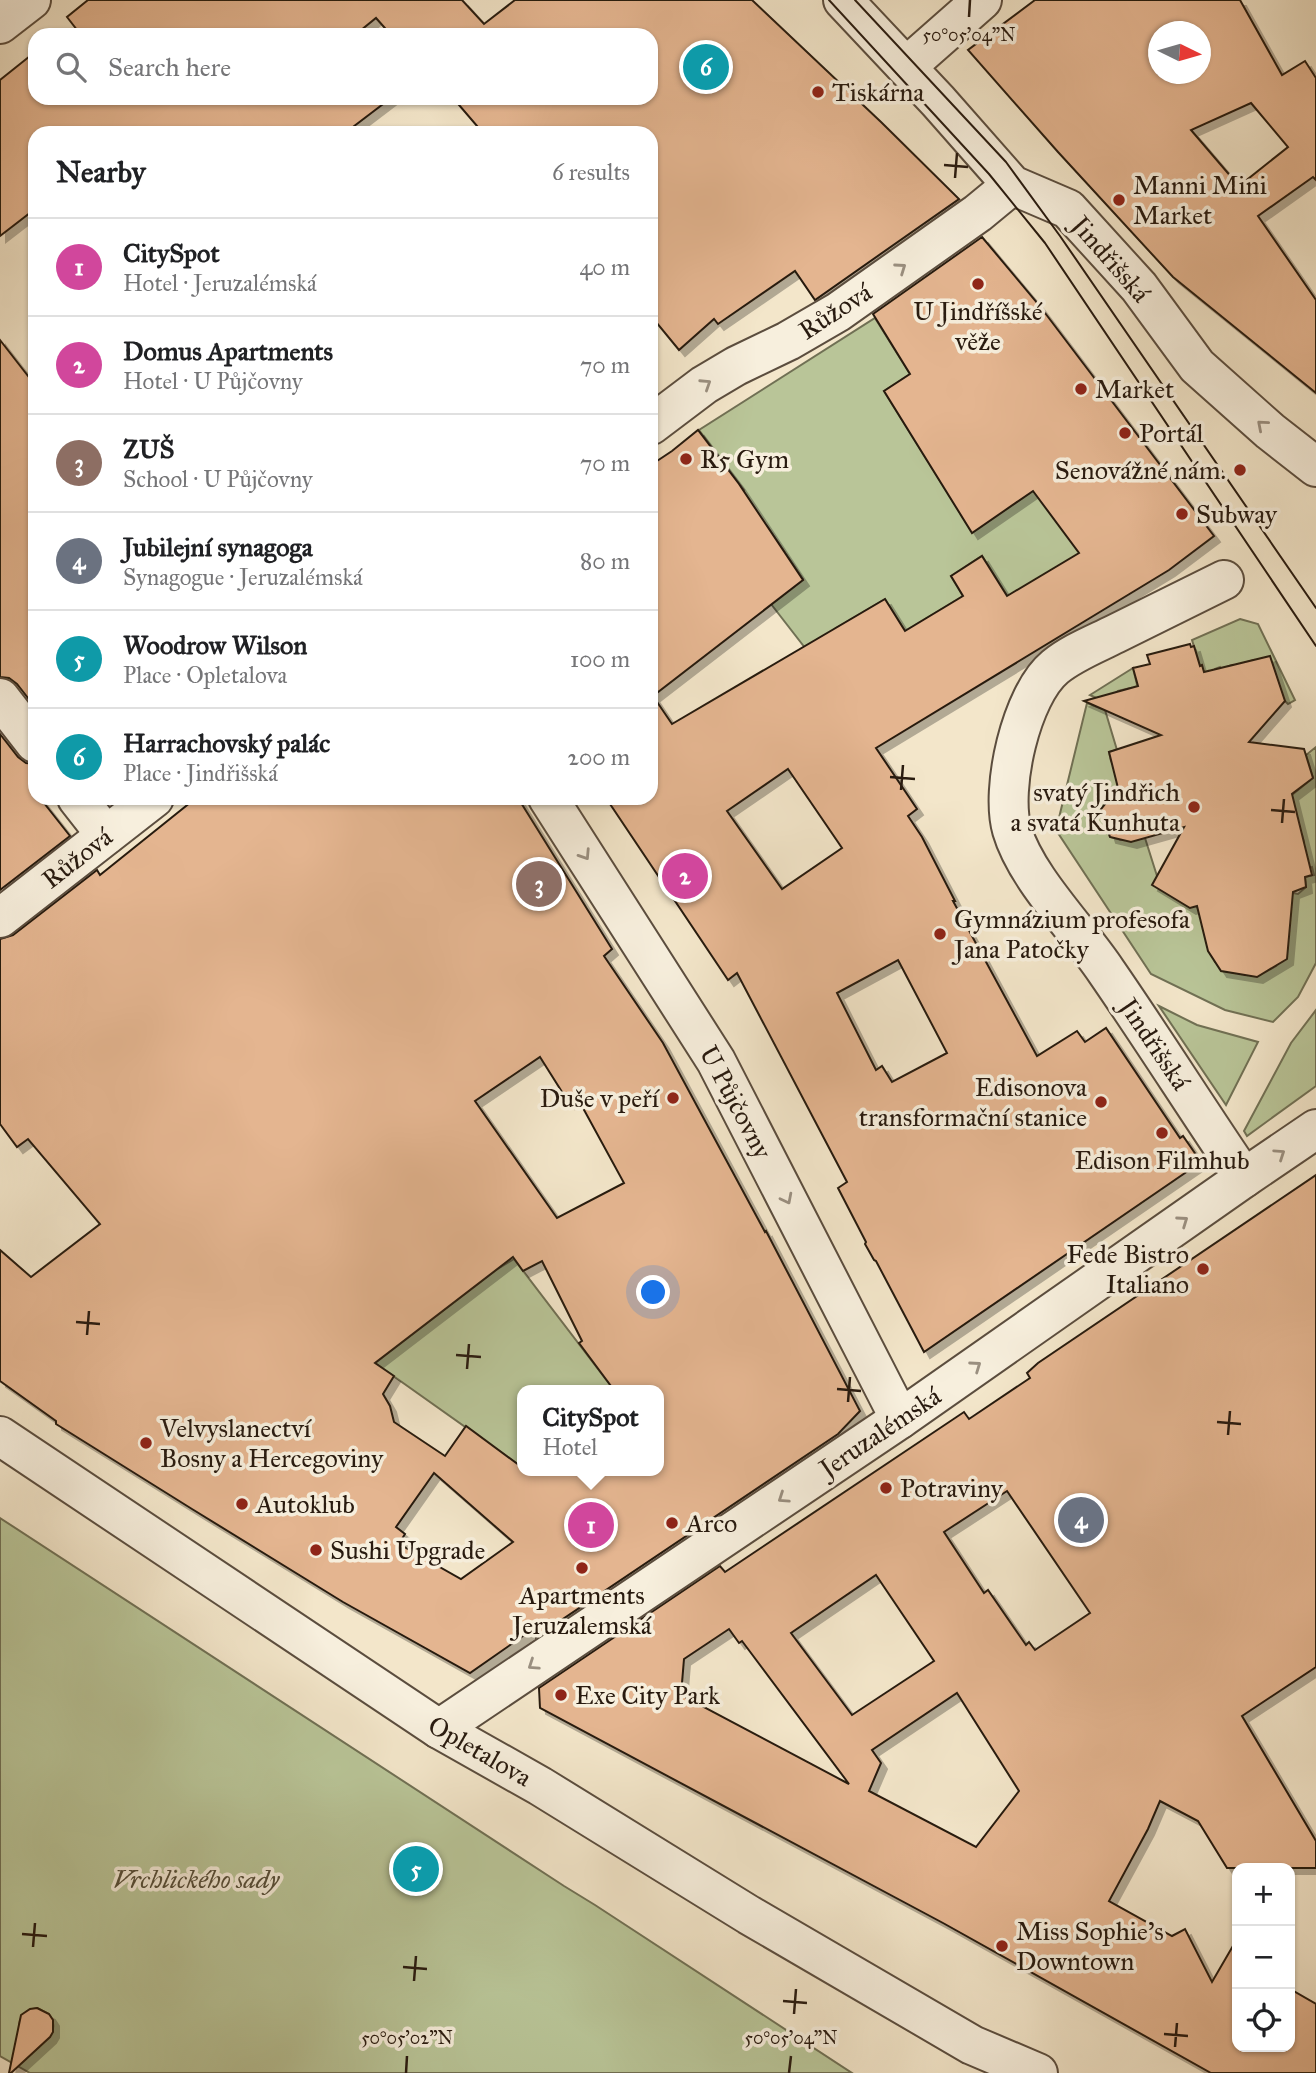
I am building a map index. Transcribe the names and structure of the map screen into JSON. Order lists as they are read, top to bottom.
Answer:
{
  "streets": {
    "street": [
      "Jindřišská",
      "Růžová",
      "U Půjčovny",
      "Jeruzalémská",
      "Opletalova"
    ]
  },
  "crossings": [
    ["Jindřišská", "Růžová"],
    ["Jindřišská", "Jeruzalémská"],
    ["U Půjčovny", "Jeruzalémská"],
    ["Jeruzalémská", "Opletalova"]
  ],
  "one_way": ["Růžová", "U Půjčovny"],
  "parks": ["Vrchlického sady"],
  "places": [
    "Tiskárna",
    "Manni Mini Market",
    "U Jindříšské věže",
    "Market",
    "Portál",
    "R5 Gym",
    "Senovážné nám.",
    "Subway",
    "svatý Jindřich a svatá Kunhuta",
    "Gymnázium profesofa Jana Patočky",
    "Duše v peří",
    "Edisonova transformační stanice",
    "Edison Filmhub",
    "Fede Bistro Italiano",
    "Velvyslanectví Bosny a Hercegoviny",
    "Potraviny",
    "Autoklub",
    "Arco",
    "Sushi Upgrade",
    "Apartments Jeruzalemská",
    "Exe City Park",
    "Miss Sophie's Downtown"
  ],
  "north": "right",
  "page": {
    "search": "Search here",
    "pins": [
      "6",
      "2",
      "3",
      "4",
      "1",
      "5"
    ],
    "heading": ["Nearby", "6 results"],
    "list": [
      {
        "mark": "1",
        "name": "CitySpot",
        "note": "Hotel · Jeruzalémská",
        "value": "40 m"
      },
      {
        "mark": "2",
        "name": "Domus Apartments",
        "note": "Hotel · U Půjčovny",
        "value": "70 m"
      },
      {
        "mark": "3",
        "name": "ZUŠ",
        "note": "School · U Půjčovny",
        "value": "70 m"
      },
      {
        "mark": "4",
        "name": "Jubilejní synagoga",
        "note": "Synagogue · Jeruzalémská",
        "value": "80 m"
      },
      {
        "mark": "5",
        "name": "Woodrow Wilson",
        "note": "Place · Opletalova",
        "value": "100 m"
      },
      {
        "mark": "6",
        "name": "Harrachovský palác",
        "note": "Place · Jindřišská",
        "value": "200 m"
      }
    ],
    "popup": ["CitySpot", "Hotel"],
    "map_buttons": ["+", "−"]
  },
  "coordinates": ["50°05'04\"N", "50°05'02\"N"]
}
